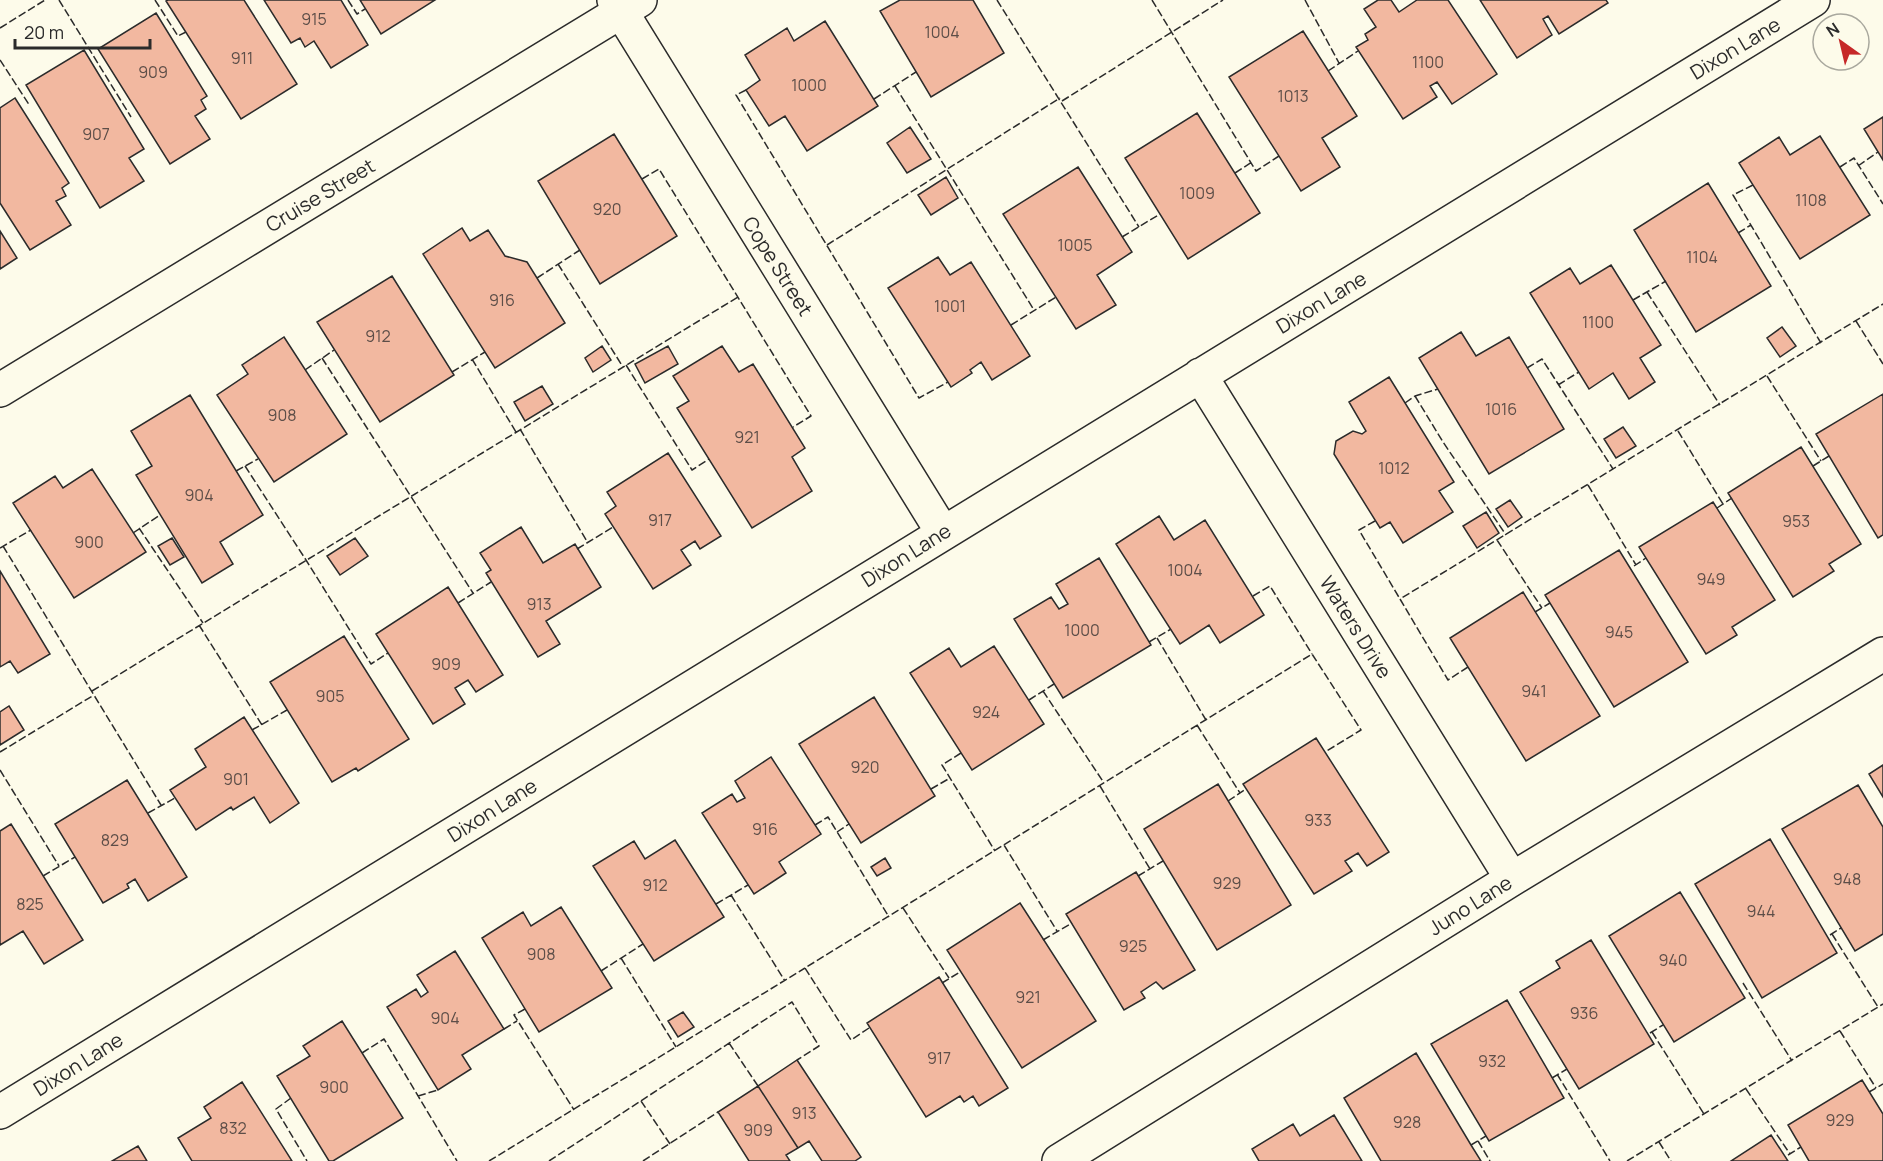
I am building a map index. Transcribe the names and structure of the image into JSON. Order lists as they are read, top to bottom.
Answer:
{
  "streets": {
    "street": [
      "Dixon Lane",
      "Cruise Street",
      "Cope Street",
      "Waters Drive",
      "Juno Lane"
    ]
  },
  "crossings": [
    ["Dixon Lane", "Cope Street"],
    ["Dixon Lane", "Waters Drive"],
    ["Cruise Street", "Cope Street"],
    ["Waters Drive", "Juno Lane"]
  ],
  "house_numbers": [
    "915",
    "1004",
    "911",
    "1100",
    "909",
    "1000",
    "1013",
    "907",
    "1009",
    "1108",
    "920",
    "1005",
    "1104",
    "916",
    "1001",
    "1100",
    "912",
    "1016",
    "908",
    "921",
    "1012",
    "904",
    "917",
    "953",
    "900",
    "1004",
    "949",
    "913",
    "1000",
    "945",
    "909",
    "941",
    "905",
    "924",
    "920",
    "901",
    "933",
    "916",
    "829",
    "948",
    "929",
    "912",
    "825",
    "944",
    "925",
    "908",
    "940",
    "921",
    "936",
    "904",
    "917",
    "932",
    "900",
    "913",
    "929",
    "928",
    "832",
    "909"
  ],
  "scale_bar": "20 m",
  "north": "top left"
}
